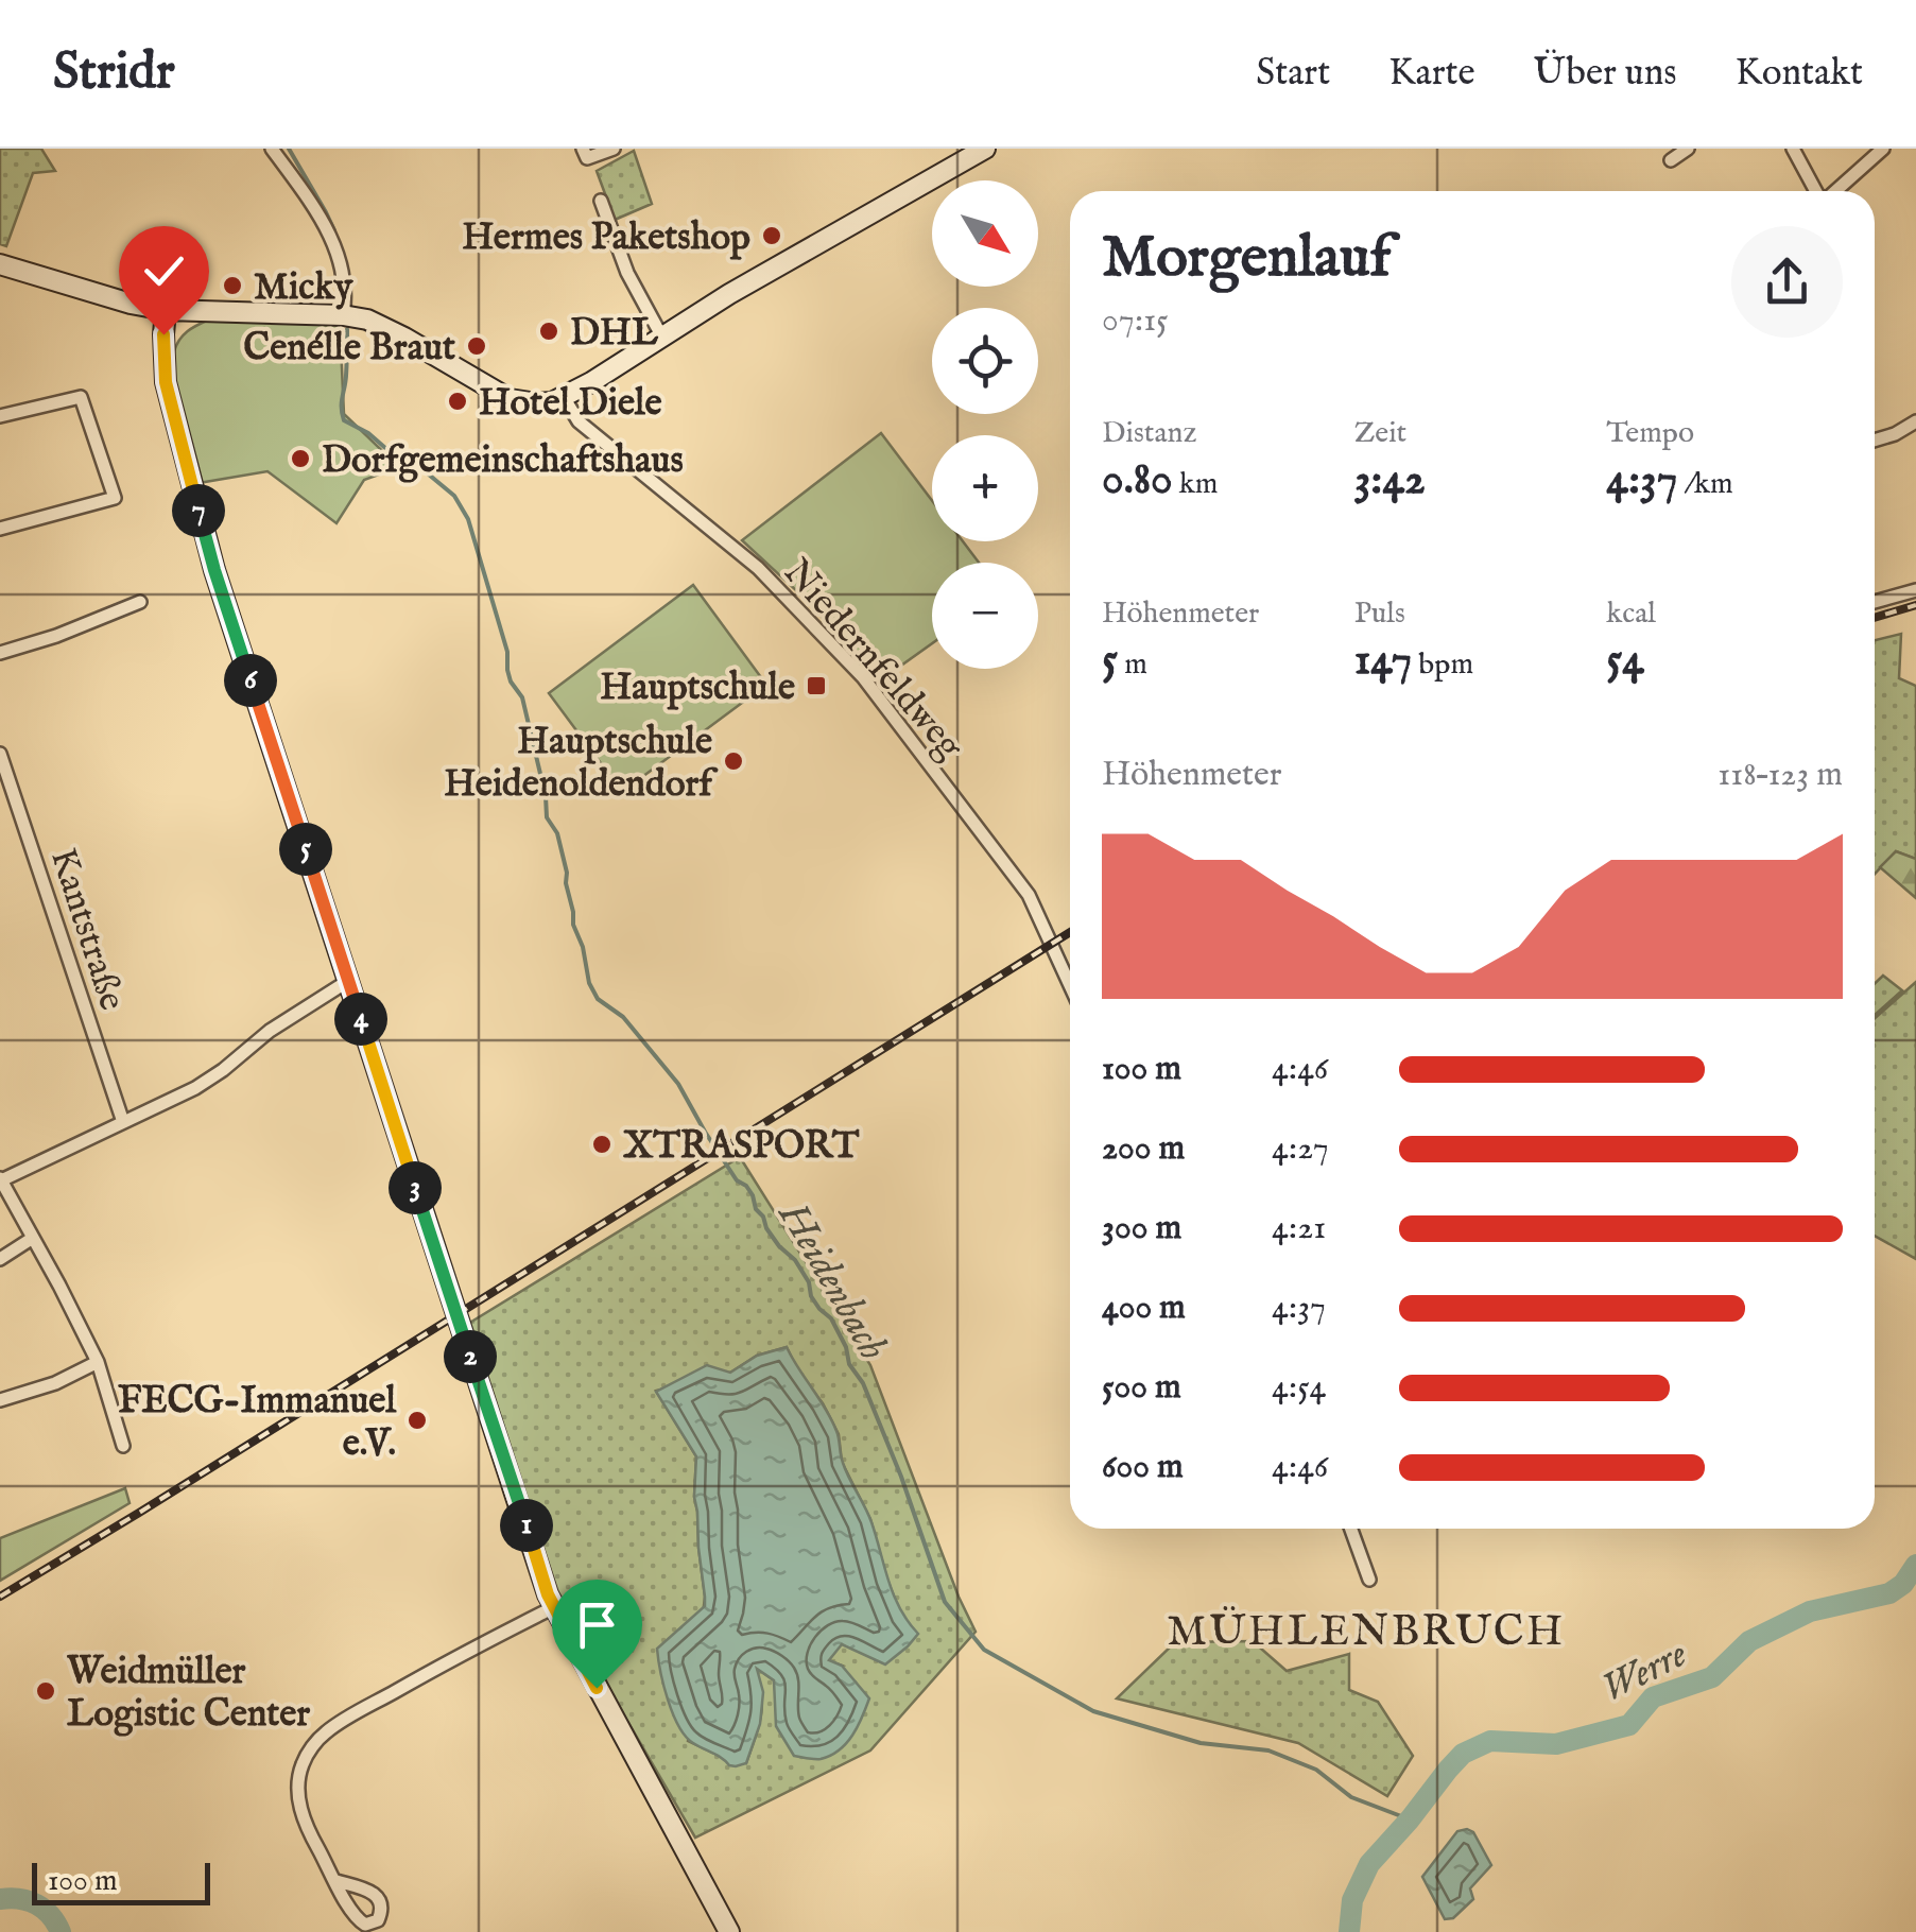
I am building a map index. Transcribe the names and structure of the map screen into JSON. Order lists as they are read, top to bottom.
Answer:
{
  "streets": {
    "street": ["Niedernfeldweg", "Kantstraße"]
  },
  "districts": ["MÜHLENBRUCH"],
  "water": ["Heidenbach", "Werre"],
  "places": {
    "other": [
      "Hermes Paketshop",
      "Micky",
      "DHL",
      "Cenélle Braut",
      "Hotel Diele",
      "Dorfgemeinschaftshaus",
      "Hauptschule Heidenoldendorf",
      "XTRASPORT",
      "FECG-Immanuel e.V.",
      "Weidmüller Logistic Center"
    ],
    "transit": ["Hauptschule"]
  },
  "scale_bar": "100 m",
  "north": "bottom right",
  "page": {
    "header": "Stridr",
    "nav": [
      "Start",
      "Karte",
      "Über uns",
      "Kontakt"
    ],
    "map_buttons": ["+", "−"],
    "heading": ["Morgenlauf", "07:15"],
    "stats": [
      ["Distanz", "0.80 km"],
      ["Zeit", "3:42"],
      ["Tempo", "4:37 /km"],
      ["Höhenmeter", "5 m"],
      ["Puls", "147 bpm"],
      ["kcal", "54"]
    ],
    "pins": [
      "7",
      "6",
      "5",
      "4",
      "3",
      "2",
      "1"
    ],
    "chart": ["Höhenmeter", "118–123 m"],
    "list": [
      {
        "name": "100 m",
        "note": "4:46"
      },
      {
        "name": "200 m",
        "note": "4:27"
      },
      {
        "name": "300 m",
        "note": "4:21"
      },
      {
        "name": "400 m",
        "note": "4:37"
      },
      {
        "name": "500 m",
        "note": "4:54"
      },
      {
        "name": "600 m",
        "note": "4:46"
      }
    ],
    "scale": "100 m"
  }
}
